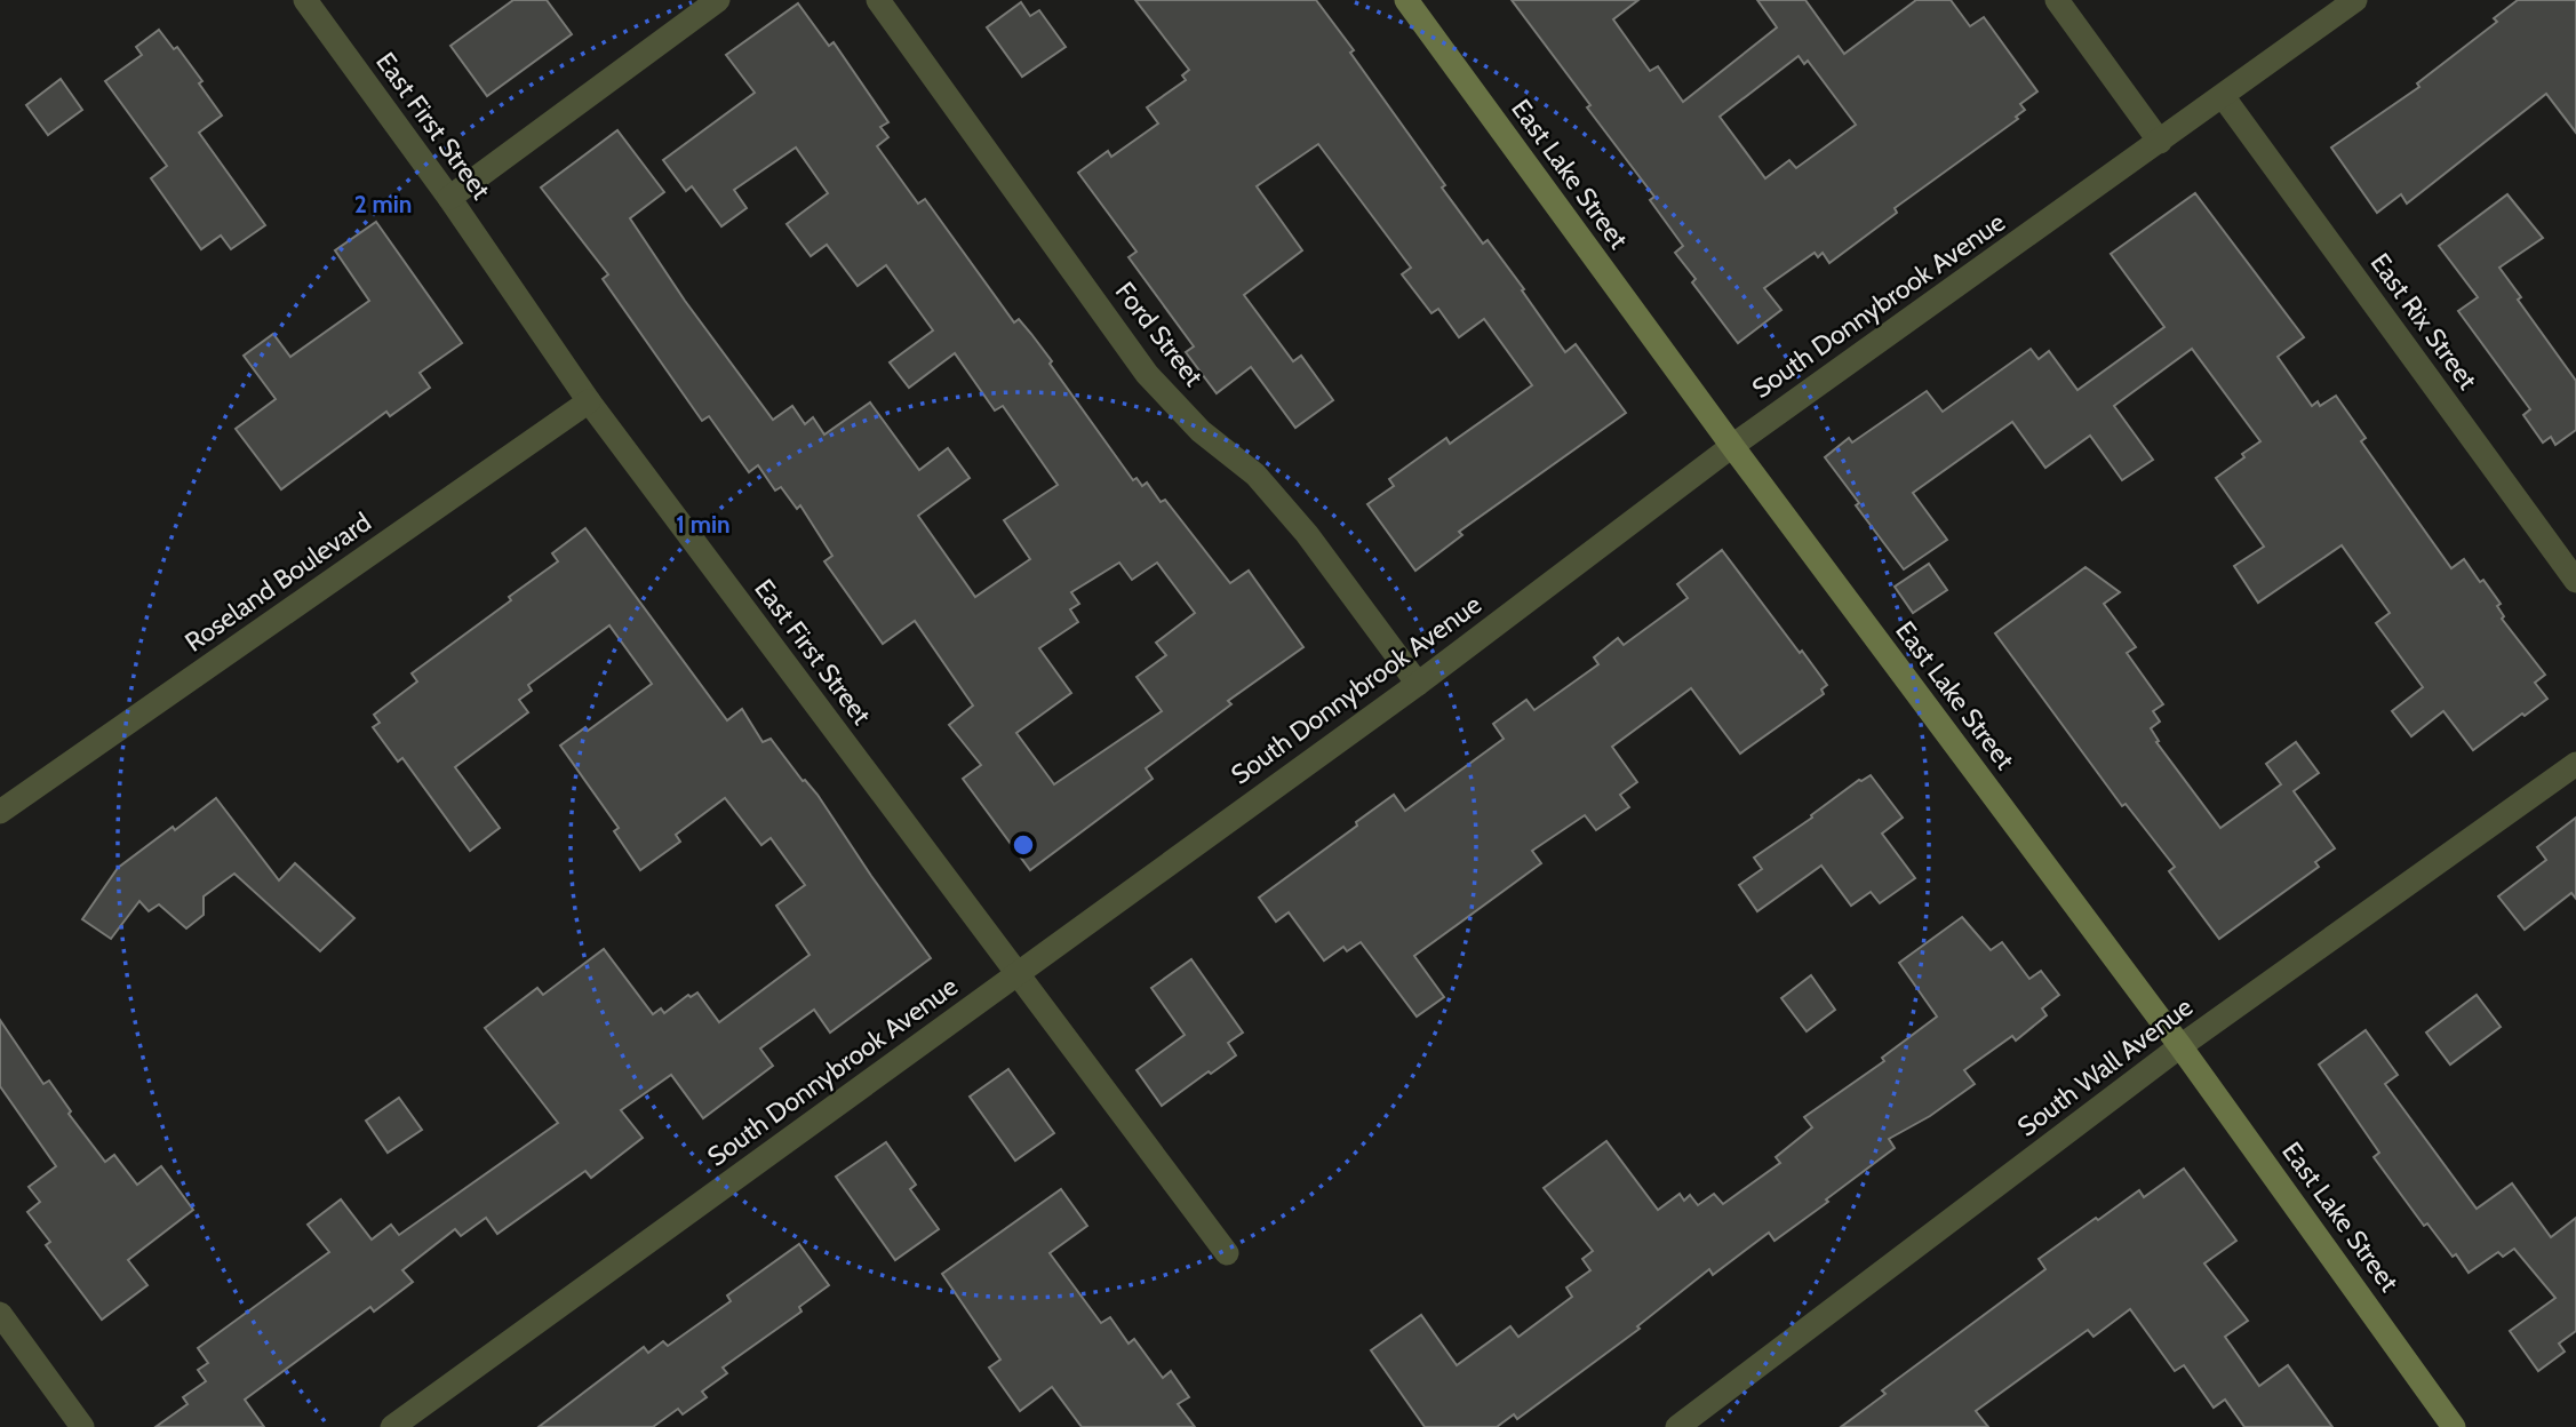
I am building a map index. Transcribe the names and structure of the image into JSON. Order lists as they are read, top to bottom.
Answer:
{
  "streets": {
    "street": [
      "East First Street",
      "East Lake Street",
      "South Donnybrook Avenue",
      "East Rix Street",
      "Ford Street",
      "Roseland Boulevard",
      "South Wall Avenue"
    ]
  },
  "crossings": [
    ["East First Street", "South Donnybrook Avenue"],
    ["East First Street", "Roseland Boulevard"],
    ["East Lake Street", "South Donnybrook Avenue"],
    ["East Lake Street", "South Wall Avenue"],
    ["South Donnybrook Avenue", "East Rix Street"],
    ["South Donnybrook Avenue", "Ford Street"]
  ],
  "rings": ["2 min", "1 min"]
}
